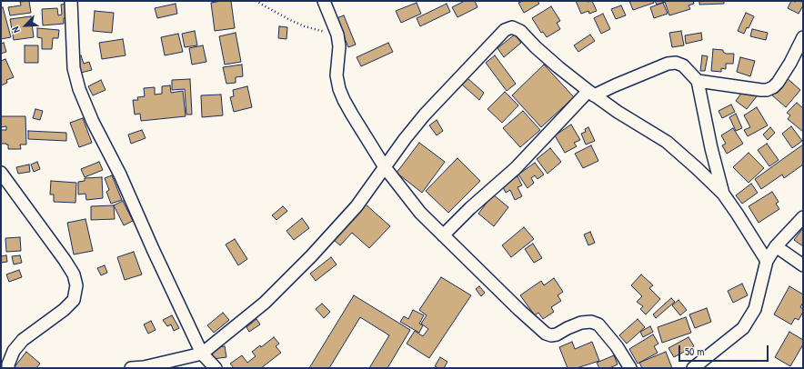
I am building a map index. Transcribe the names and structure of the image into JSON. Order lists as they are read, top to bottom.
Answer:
{
  "scale_bar": "50 m",
  "north": "bottom left"
}
